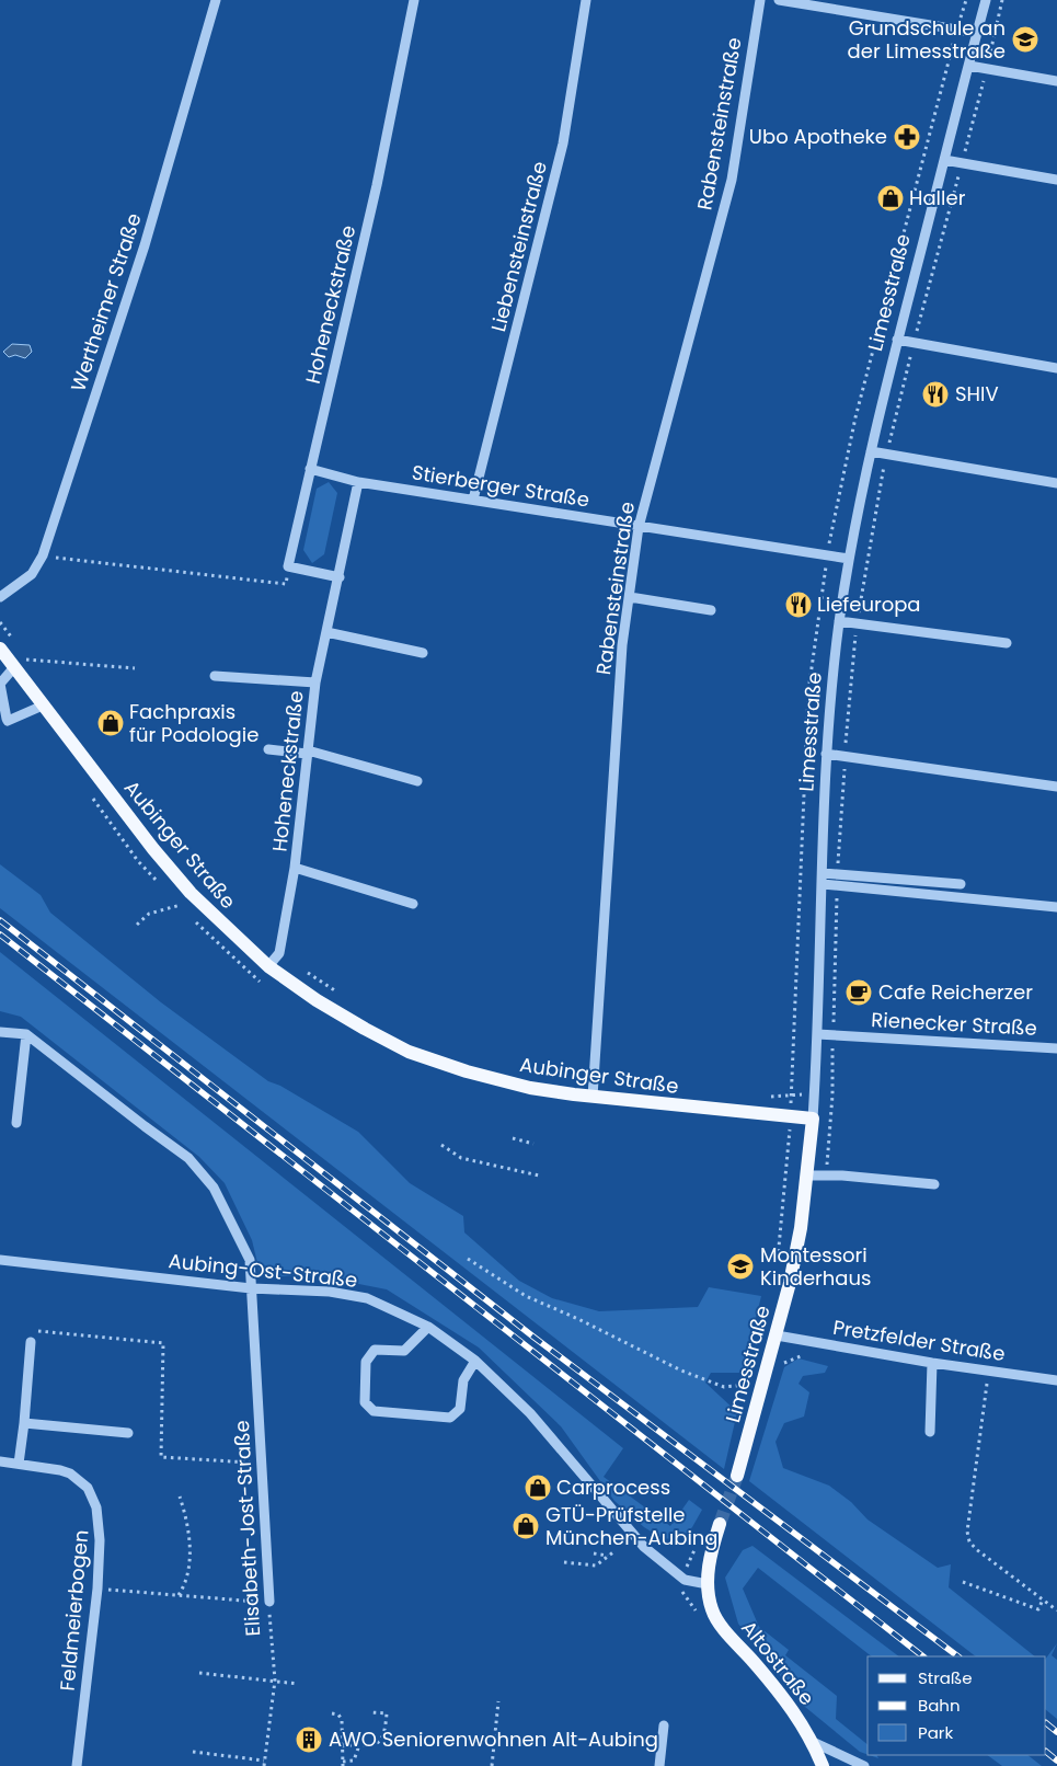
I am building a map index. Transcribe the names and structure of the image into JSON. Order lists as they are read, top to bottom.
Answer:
{
  "streets": {
    "main road": ["Limesstraße", "Aubinger Straße", "Altostraße"],
    "street": [
      "Rabensteinstraße",
      "Liebensteinstraße",
      "Wertheimer Straße",
      "Hoheneckstraße",
      "Stierberger Straße",
      "Rienecker Straße",
      "Aubing-Ost-Straße",
      "Pretzfelder Straße",
      "Elisabeth-Jost-Straße",
      "Feldmeierbogen"
    ]
  },
  "crossings": [
    ["Rabensteinstraße", "Stierberger Straße"],
    ["Rabensteinstraße", "Aubinger Straße"],
    ["Liebensteinstraße", "Stierberger Straße"],
    ["Limesstraße", "Stierberger Straße"],
    ["Limesstraße", "Aubinger Straße"],
    ["Limesstraße", "Rienecker Straße"],
    ["Limesstraße", "Pretzfelder Straße"],
    ["Hoheneckstraße", "Stierberger Straße"],
    ["Hoheneckstraße", "Aubinger Straße"],
    ["Aubing-Ost-Straße", "Elisabeth-Jost-Straße"],
    ["Aubing-Ost-Straße", "Altostraße"]
  ],
  "places": {
    "school or university": ["Grundschule an der Limesstraße", "Montessori Kinderhaus"],
    "pharmacy": ["Ubo Apotheke"],
    "shop": [
      "Haller",
      "Fachpraxis für Podologie",
      "Carprocess",
      "GTÜ-Prüfstelle München-Aubing"
    ],
    "restaurant": ["SHIV", "Liefeuropa"],
    "cafe": ["Cafe Reicherzer"],
    "building": ["AWO Seniorenwohnen Alt-Aubing"]
  },
  "legend": ["Straße", "Bahn", "Park"]
}
